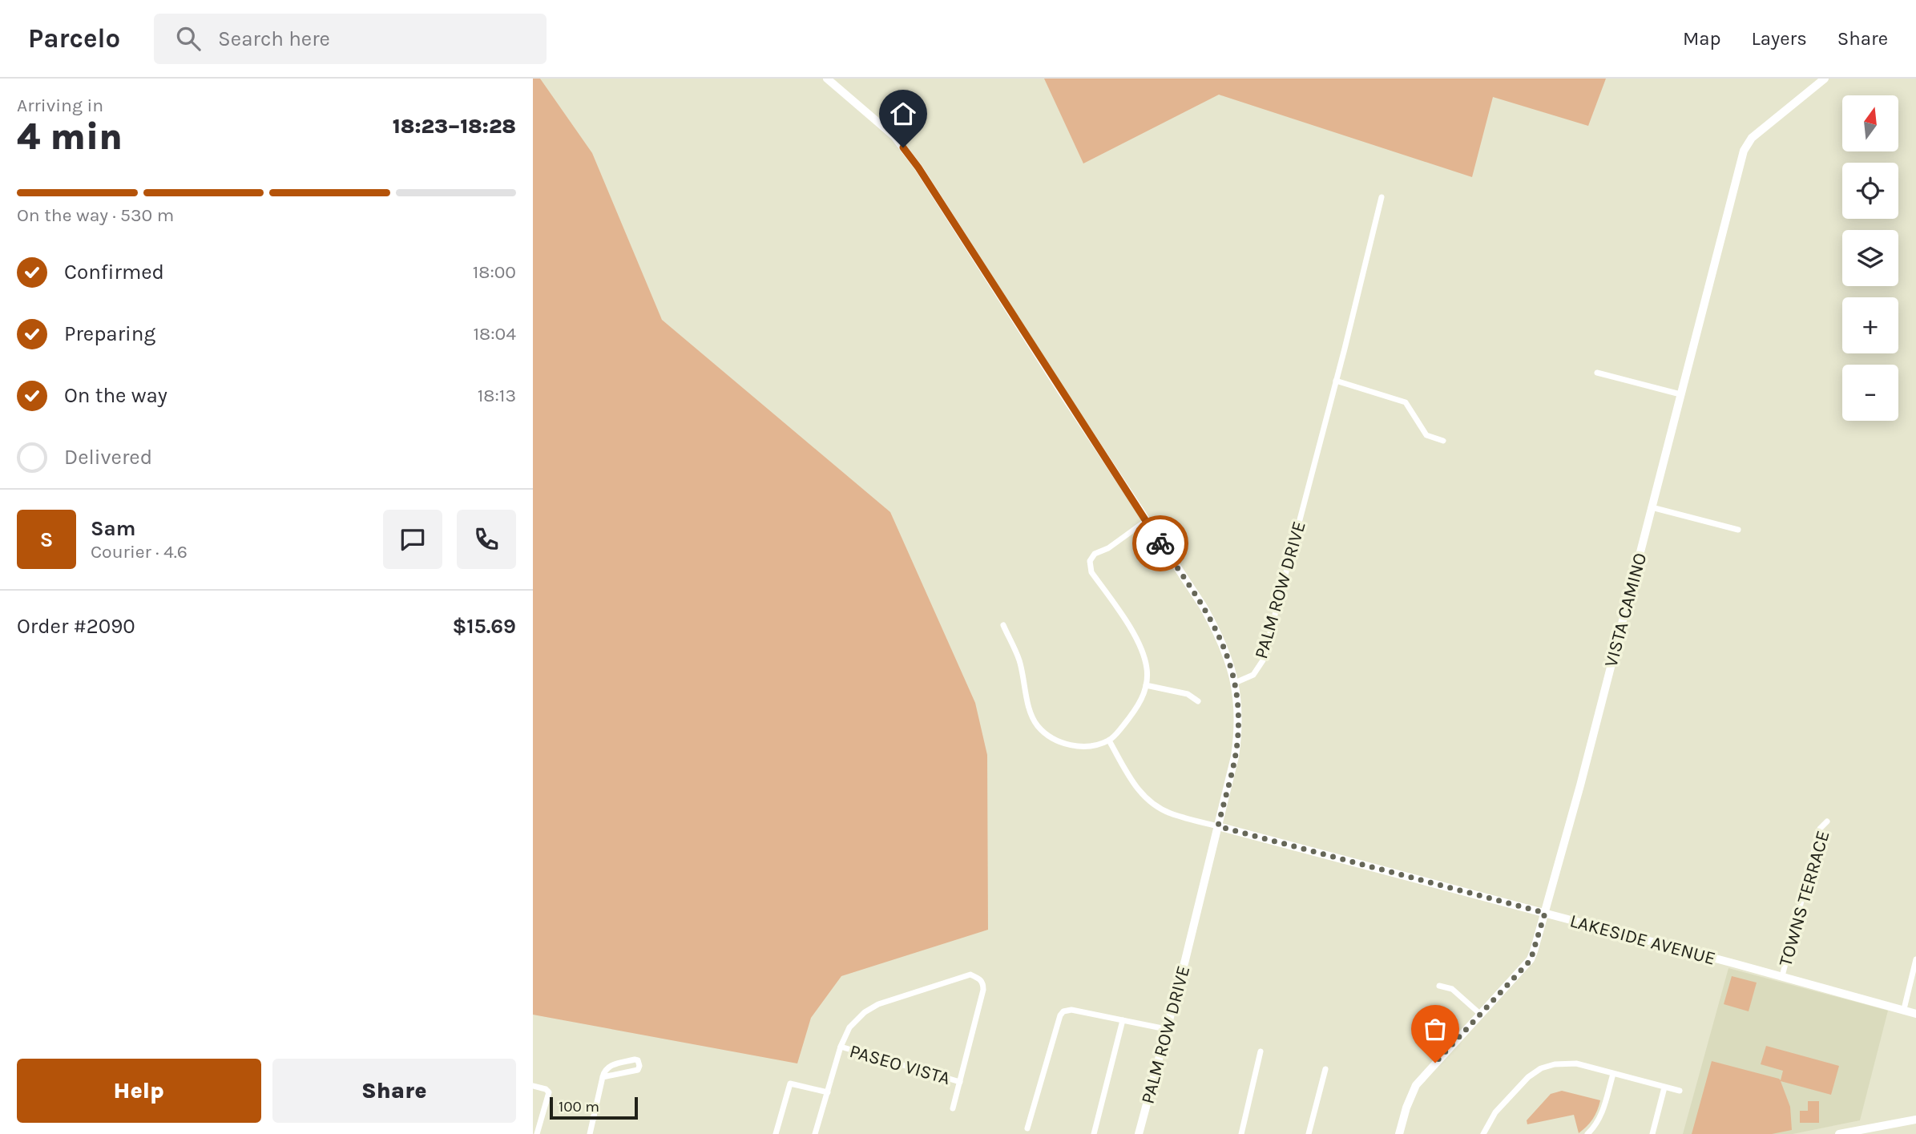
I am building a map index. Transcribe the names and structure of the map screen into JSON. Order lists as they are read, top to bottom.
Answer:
{
  "streets": {
    "street": [
      "PALM ROW DRIVE",
      "VISTA CAMINO",
      "TOWNS TERRACE",
      "LAKESIDE AVENUE",
      "PASEO VISTA"
    ]
  },
  "crossings": [
    ["PALM ROW DRIVE", "LAKESIDE AVENUE"],
    ["VISTA CAMINO", "LAKESIDE AVENUE"],
    ["TOWNS TERRACE", "LAKESIDE AVENUE"]
  ],
  "scale_bar": "100 m",
  "north": "top",
  "page": {
    "header": "Parcelo",
    "search": "Search here",
    "nav": ["Map", "Layers", "Share"],
    "heading": ["4 min", "Arriving in", "18:23–18:28"],
    "panel": [
      "Sam",
      "Courier · 4.6",
      "Order #2090",
      "$15.69"
    ],
    "map_buttons": ["+", "−"],
    "bar": "On the way · 530 m",
    "list": [
      ["Confirmed", "18:00"],
      ["Preparing", "18:04"],
      ["On the way", "18:13"],
      "Delivered"
    ],
    "round": "S",
    "buttons": ["Help", "Share"],
    "scale": "100 m"
  }
}
